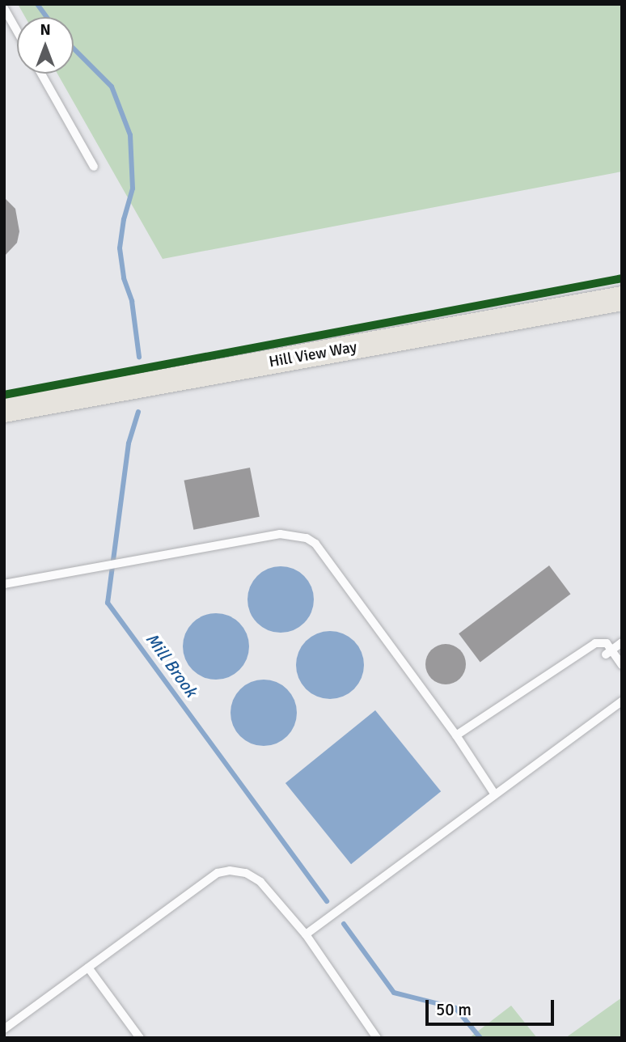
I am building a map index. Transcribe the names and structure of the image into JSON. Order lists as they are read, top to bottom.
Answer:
{
  "streets": {
    "main road": ["Hill View Way"]
  },
  "water": ["Mill Brook"],
  "scale_bar": "50 m",
  "north": "top"
}
